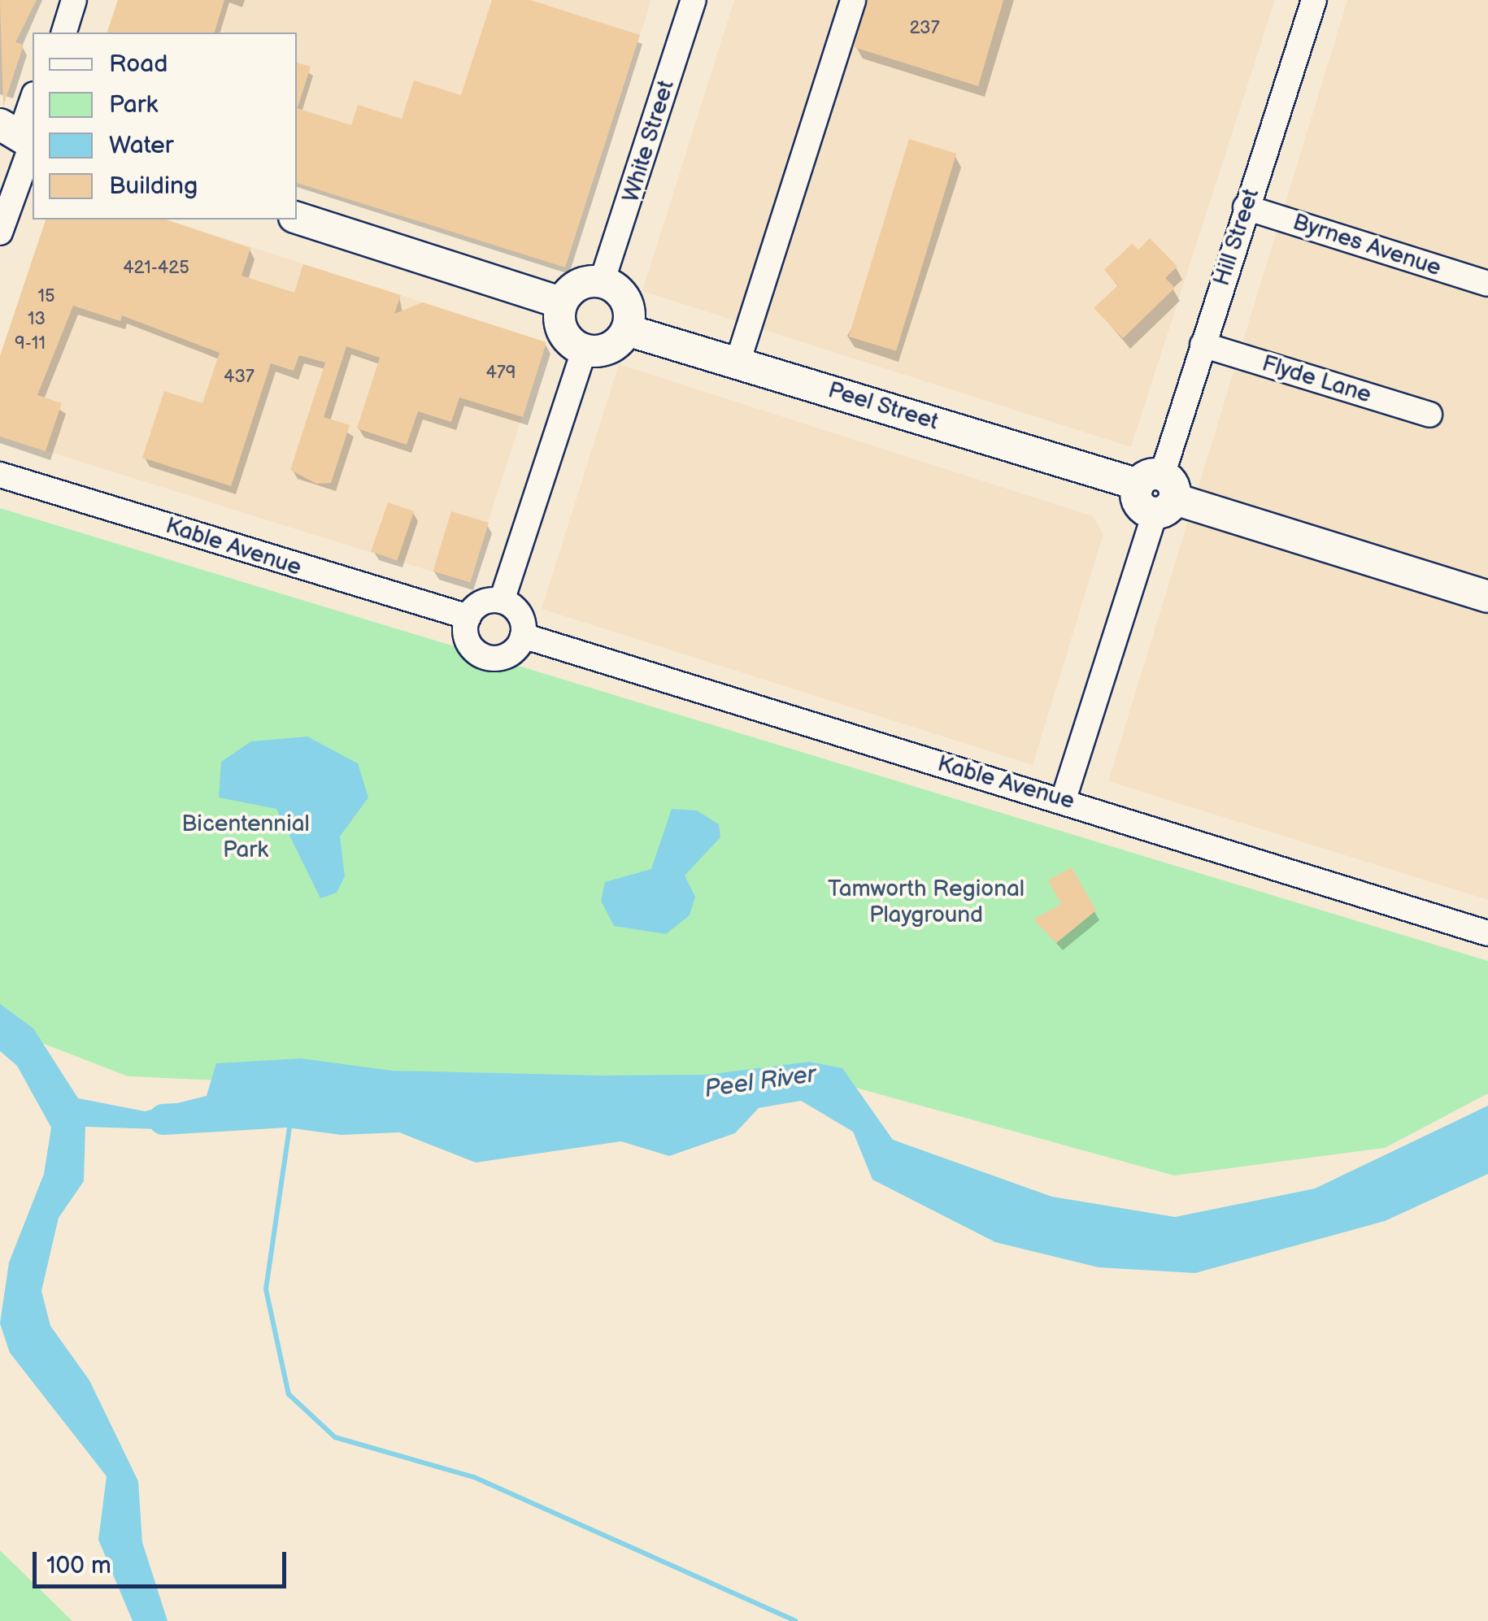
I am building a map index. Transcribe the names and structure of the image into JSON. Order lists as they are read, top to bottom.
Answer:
{
  "streets": {
    "main road": ["Peel Street"],
    "street": [
      "White Street",
      "Hill Street",
      "Byrnes Avenue",
      "Flyde Lane",
      "Kable Avenue"
    ]
  },
  "crossings": [
    ["White Street", "Peel Street"],
    ["Hill Street", "Byrnes Avenue"],
    ["Hill Street", "Flyde Lane"],
    ["Hill Street", "Peel Street"],
    ["Hill Street", "Kable Avenue"]
  ],
  "water": ["Peel River"],
  "parks": ["Bicentennial Park", "Tamworth Regional Playground"],
  "house_numbers": [
    "237",
    "421-425",
    "15",
    "13",
    "9-11",
    "479",
    "437"
  ],
  "legend": [
    "Road",
    "Park",
    "Water",
    "Building"
  ],
  "scale_bar": "100 m"
}
